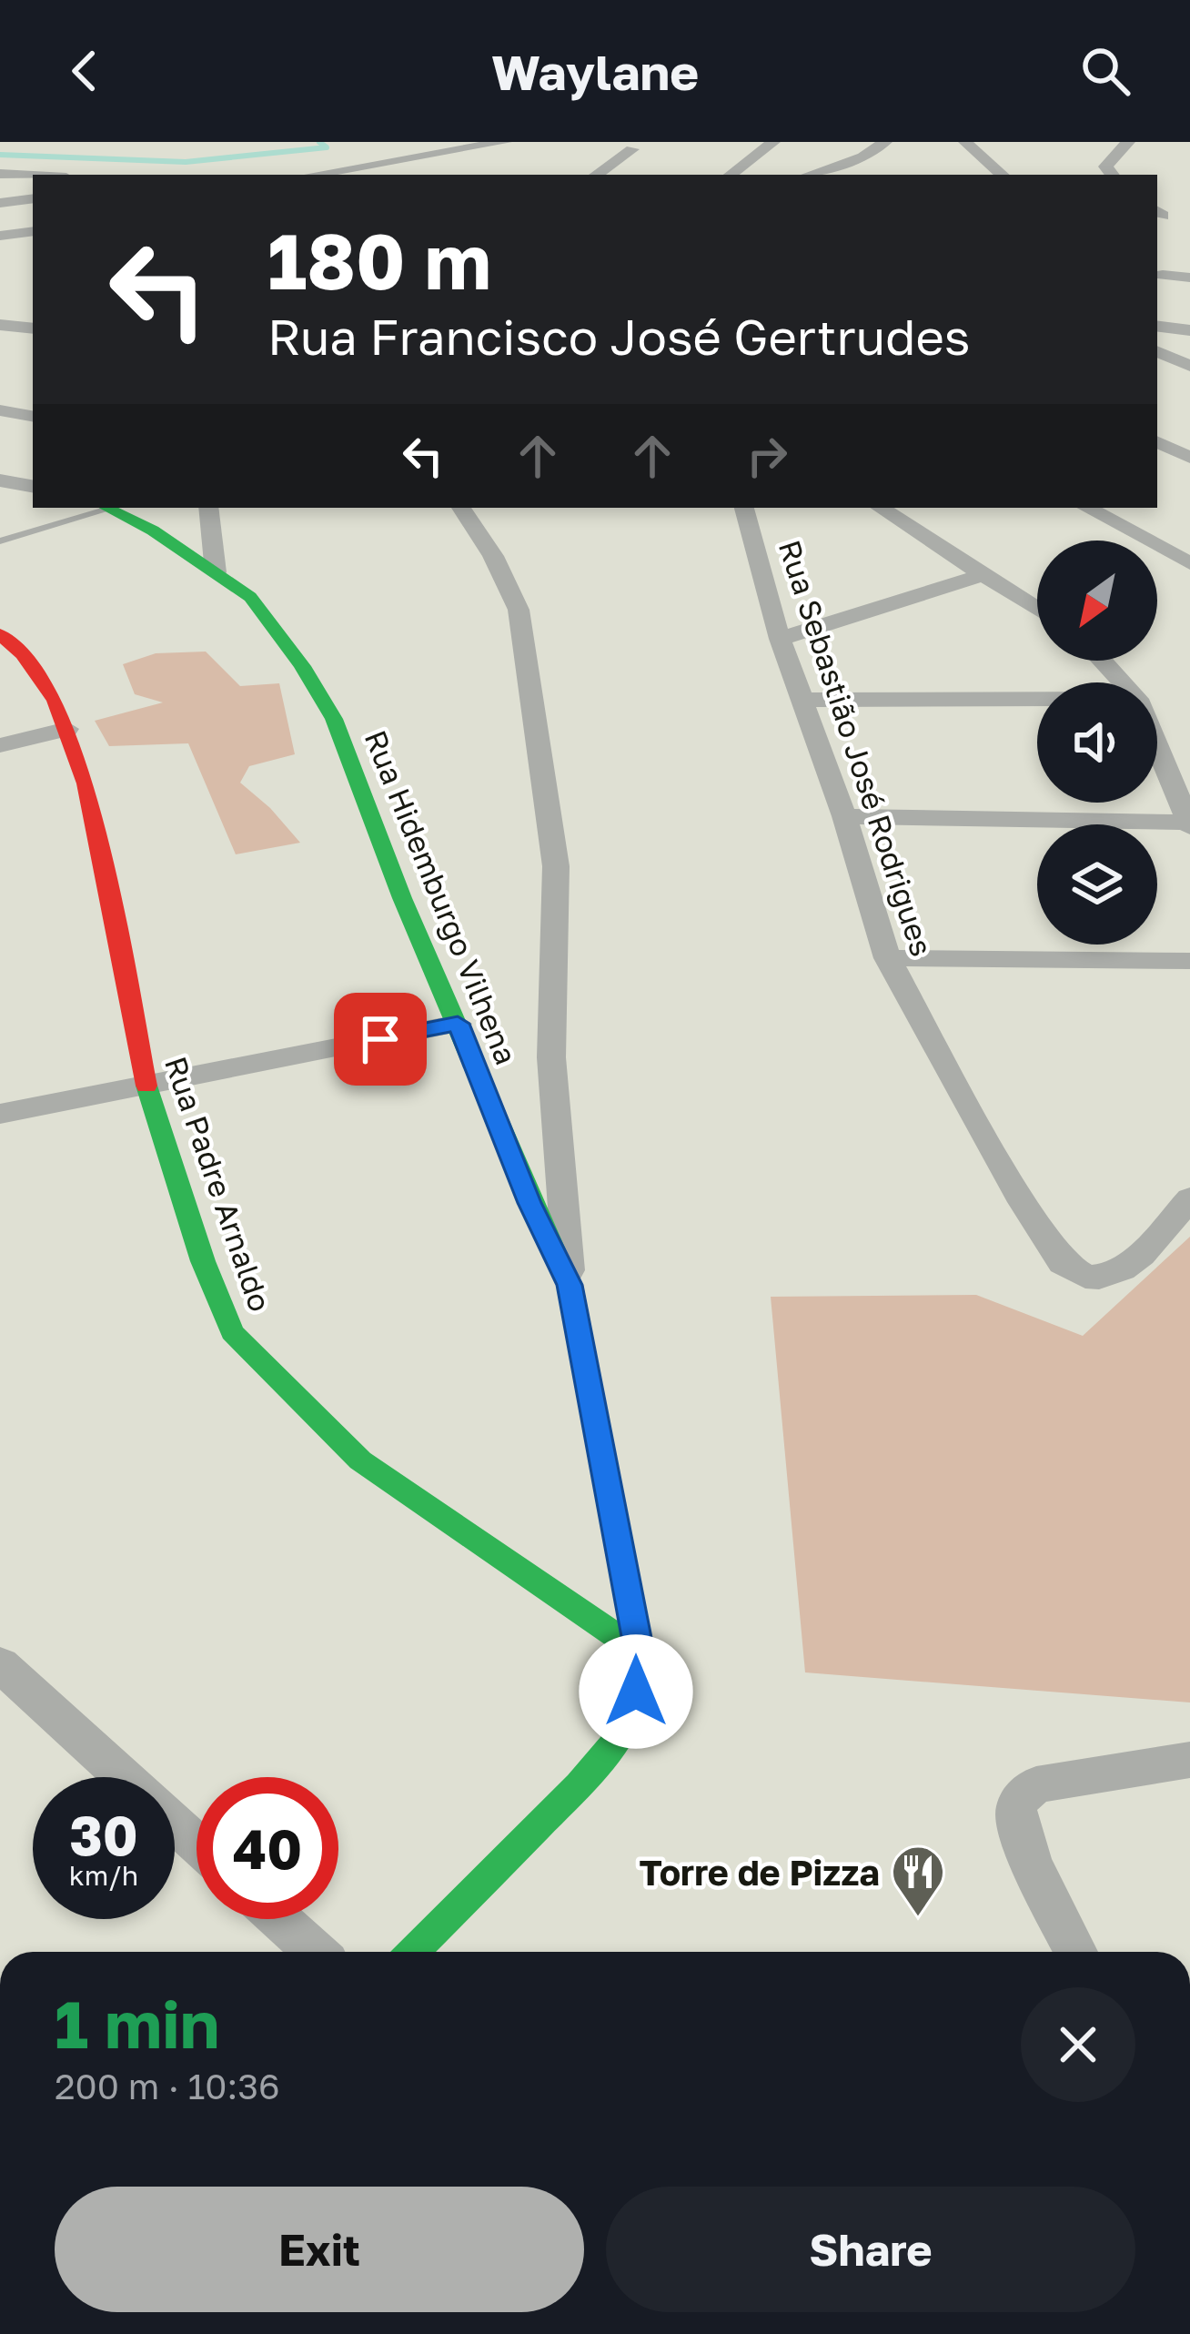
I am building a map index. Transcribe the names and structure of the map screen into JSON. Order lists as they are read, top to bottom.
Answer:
{
  "streets": {
    "street": ["Rua Sebastião José Rodrigues", "Rua Hidemburgo Vilhena", "Rua Padre Arnaldo"]
  },
  "crossings": [
    ["Rua Hidemburgo Vilhena", "Rua Padre Arnaldo"]
  ],
  "places": {
    "restaurant": ["Torre de Pizza"]
  },
  "north": "bottom left",
  "page": {
    "header": "Waylane",
    "turn": ["180 m", "Rua Francisco José Gertrudes"],
    "speed": "30 km/h",
    "limit": "40",
    "heading": ["1 min", "200 m · 10:36"],
    "buttons": ["Exit", "Share"]
  }
}
